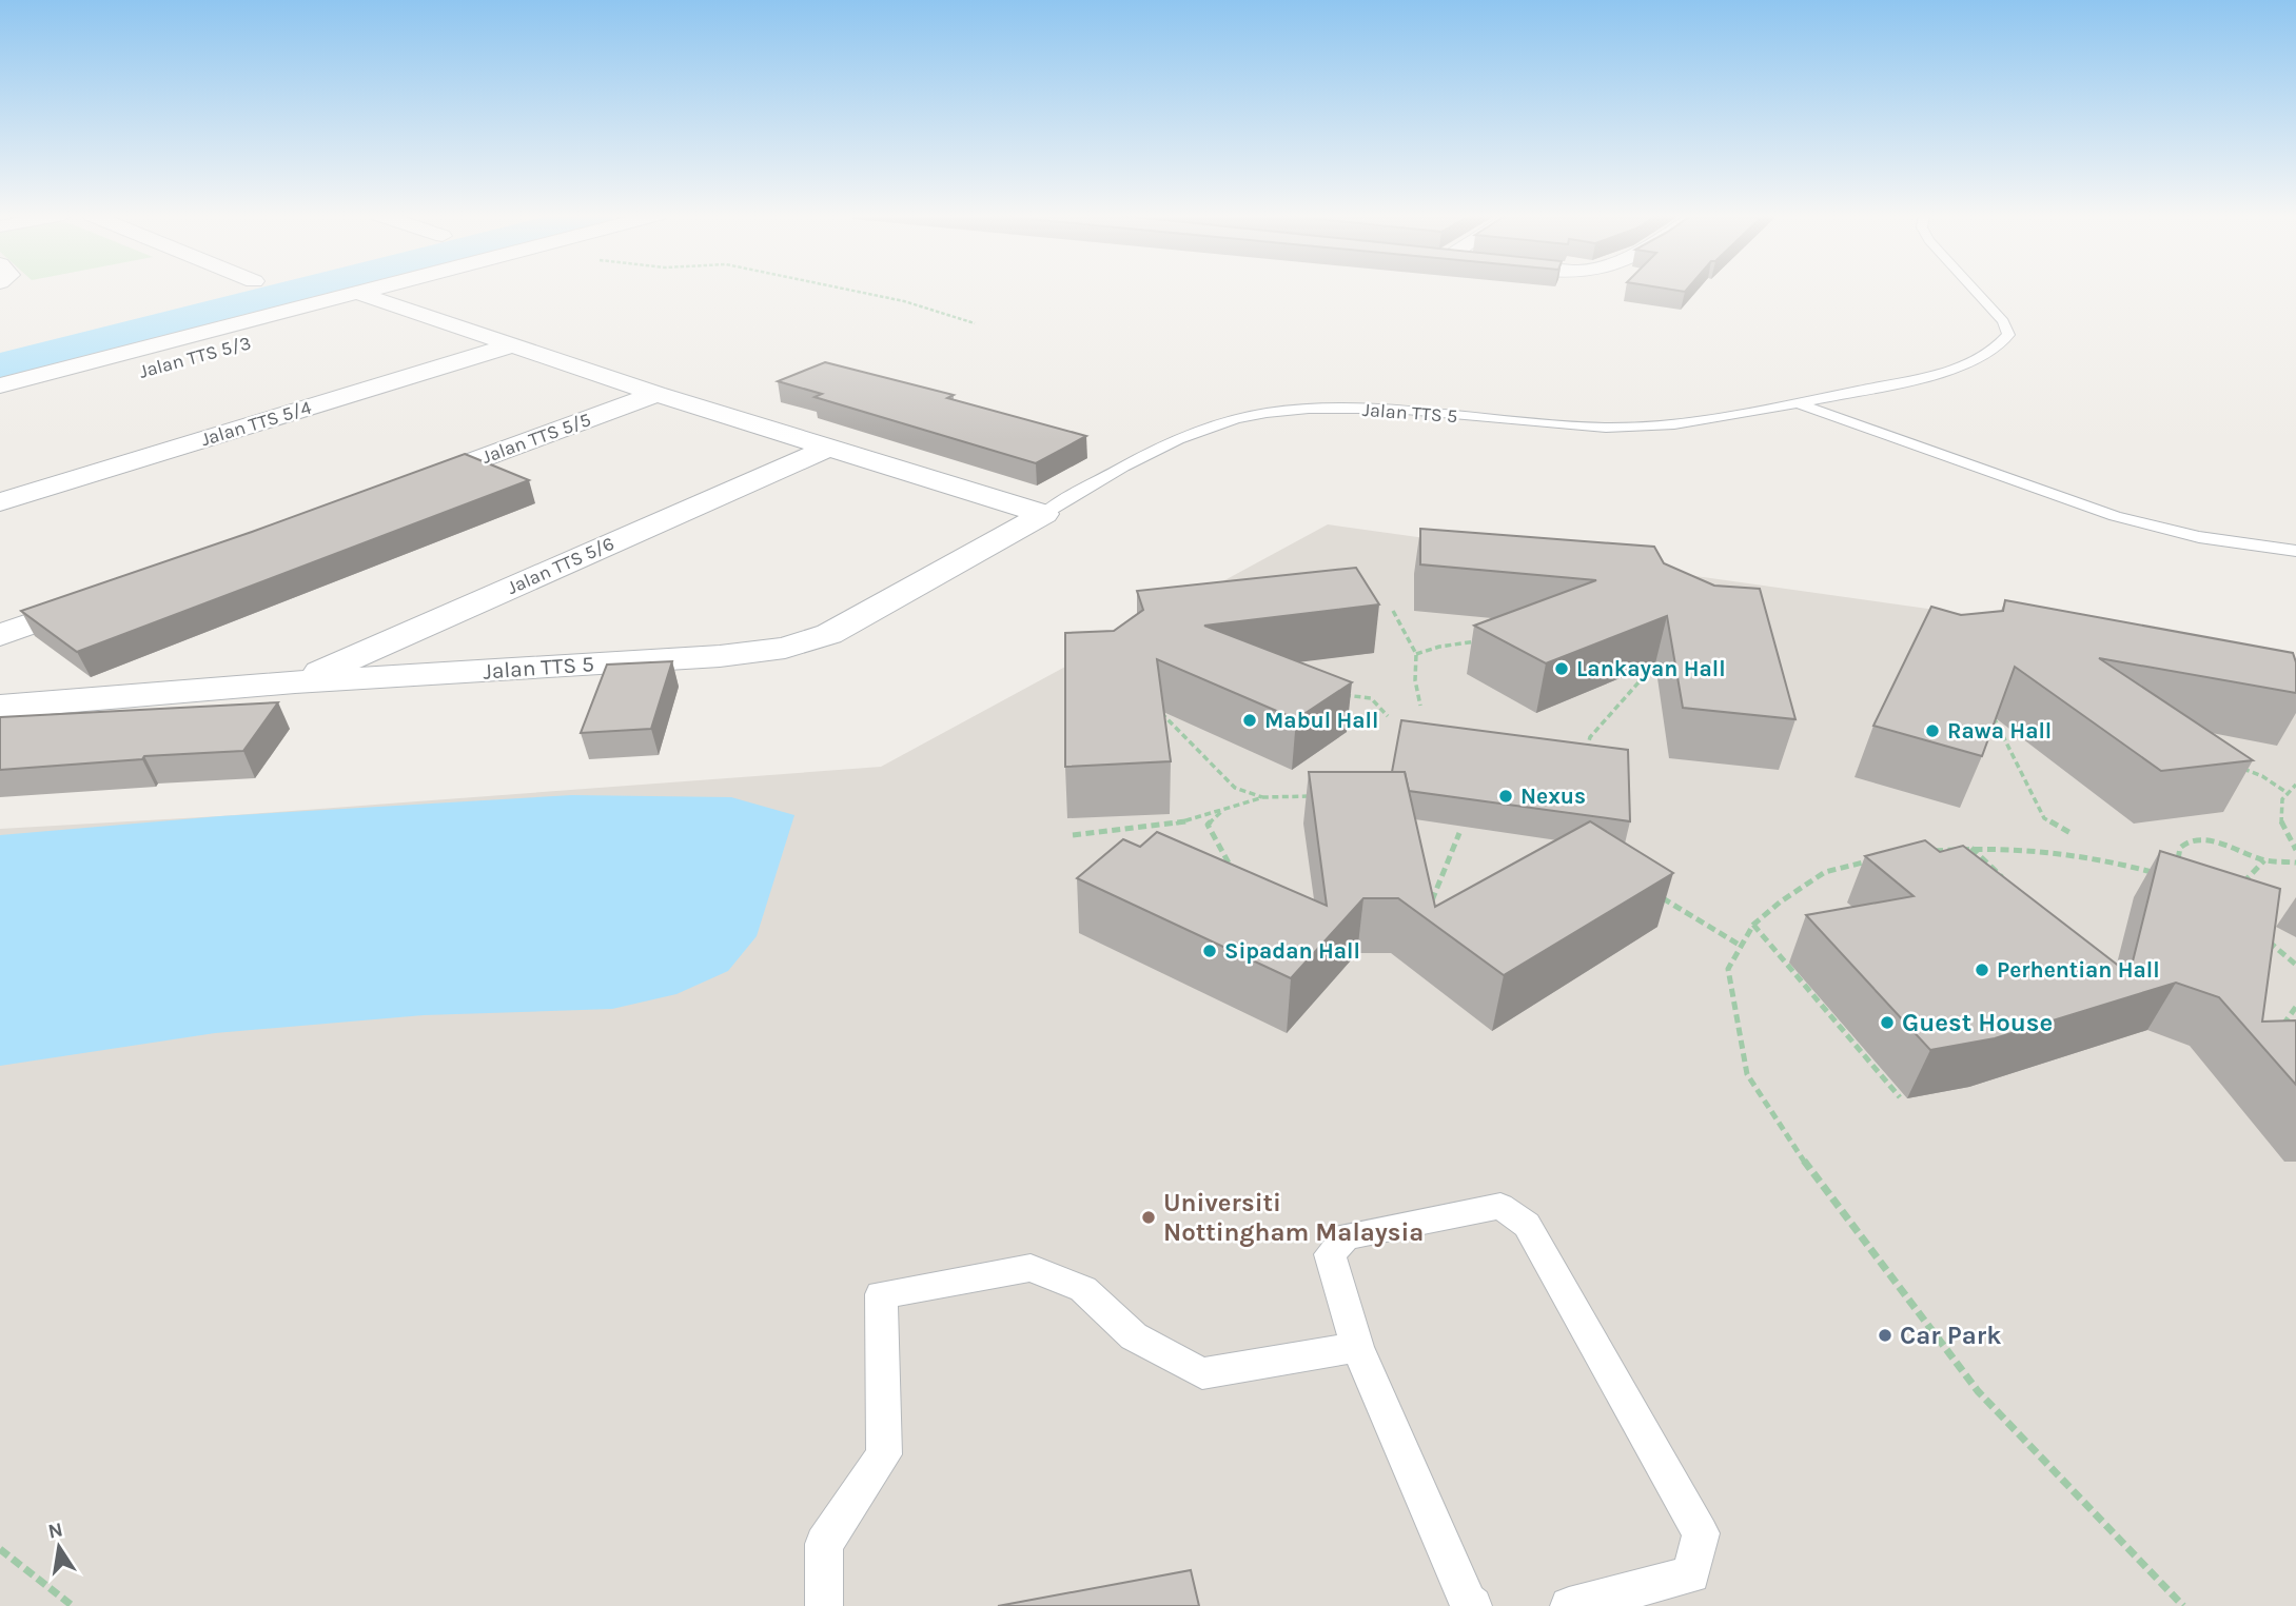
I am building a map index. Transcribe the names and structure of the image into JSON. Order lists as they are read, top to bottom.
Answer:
{
  "streets": {
    "street": [
      "Jalan TTS 5/3",
      "Jalan TTS 5",
      "Jalan TTS 5/4",
      "Jalan TTS 5/5",
      "Jalan TTS 5/6"
    ]
  },
  "crossings": [
    ["Jalan TTS 5", "Jalan TTS 5/6"]
  ],
  "places": [
    "Lankayan Hall",
    "Mabul Hall",
    "Rawa Hall",
    "Nexus",
    "Sipadan Hall",
    "Perhentian Hall",
    "Guest House",
    "Universiti Nottingham Malaysia",
    "Car Park"
  ],
  "north": "top"
}
